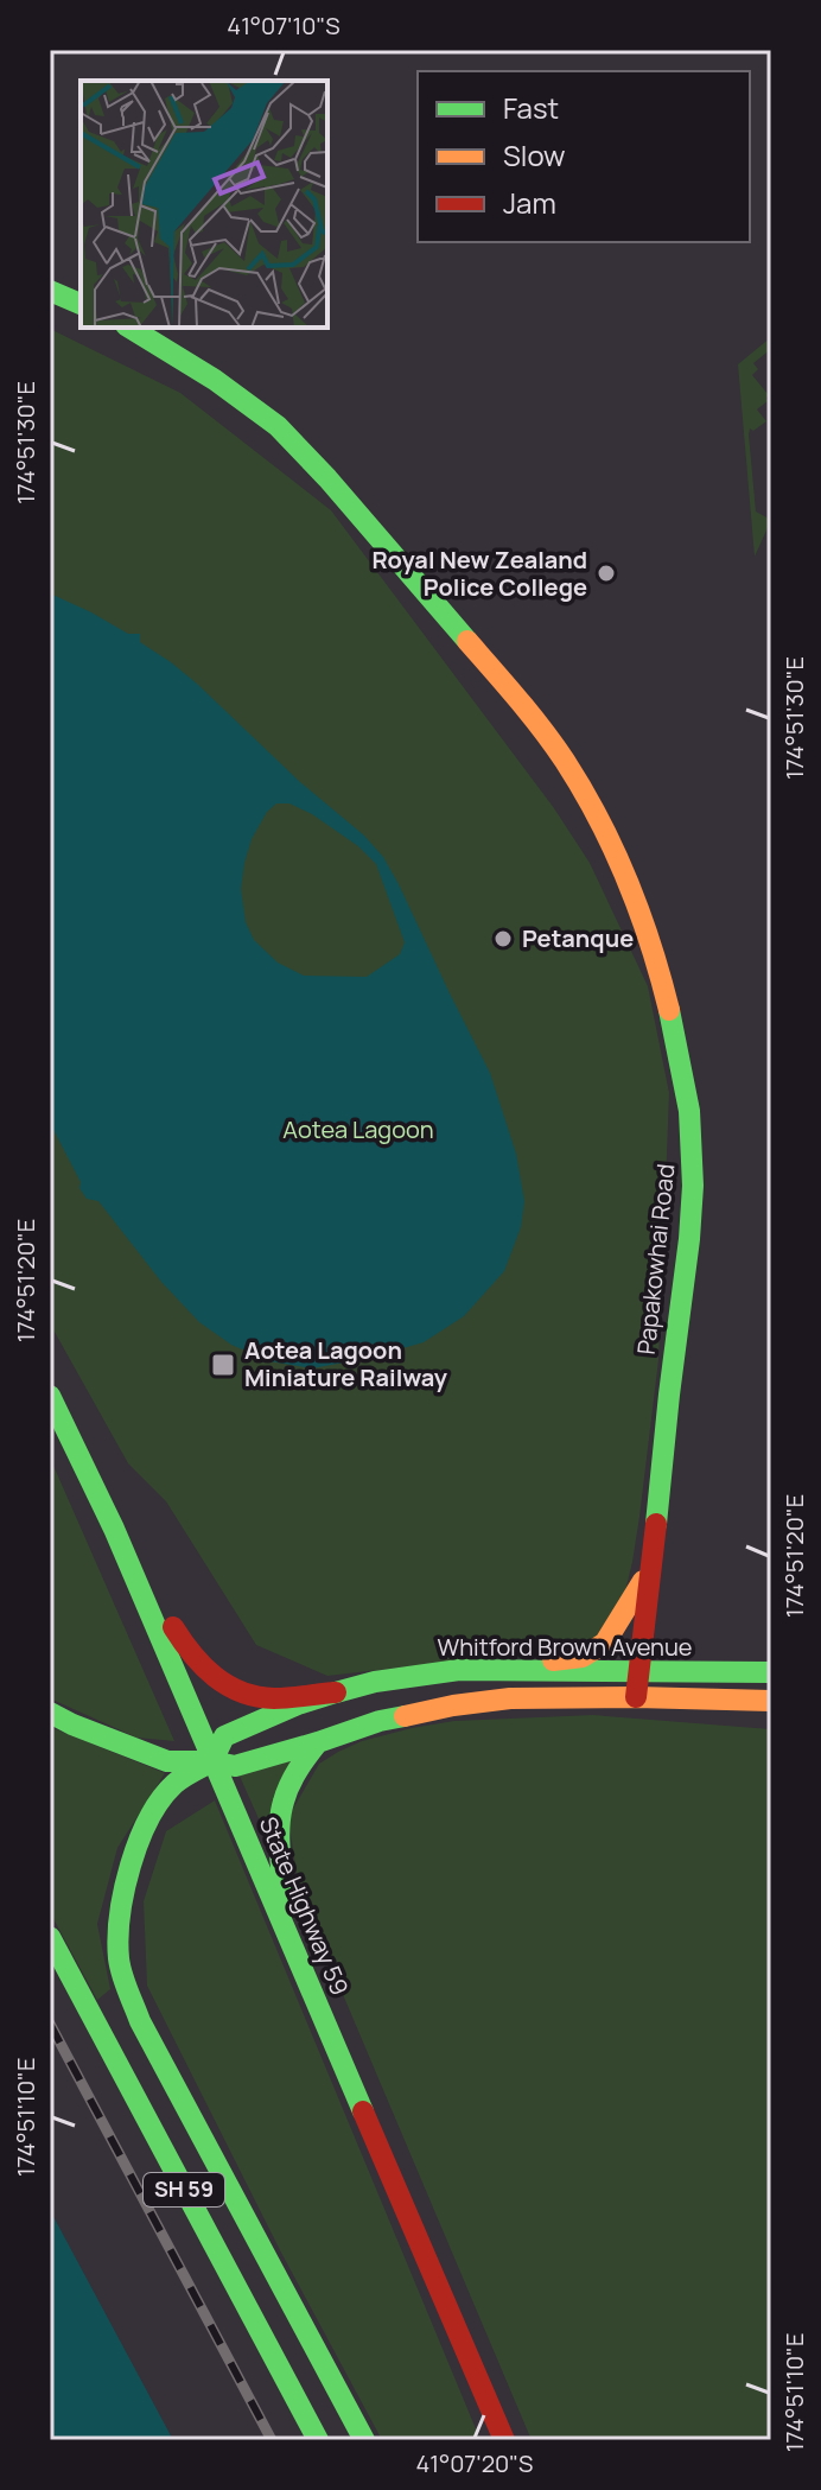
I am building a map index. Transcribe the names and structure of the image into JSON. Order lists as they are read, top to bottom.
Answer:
{
  "streets": {
    "main road": [
      "Papakowhai Road",
      "Whitford Brown Avenue",
      "State Highway 59",
      "SH 59"
    ]
  },
  "crossings": [
    ["Papakowhai Road", "Whitford Brown Avenue"],
    ["Whitford Brown Avenue", "State Highway 59"]
  ],
  "parks": ["Aotea Lagoon"],
  "places": {
    "other": ["Royal New Zealand Police College", "Petanque"],
    "transit": ["Aotea Lagoon Miniature Railway"]
  },
  "legend": ["Fast", "Slow", "Jam"],
  "coordinates": [
    "41°07'10\"S",
    "174°51'30\"E",
    "174°51'20\"E",
    "174°51'10\"E",
    "41°07'20\"S"
  ]
}
